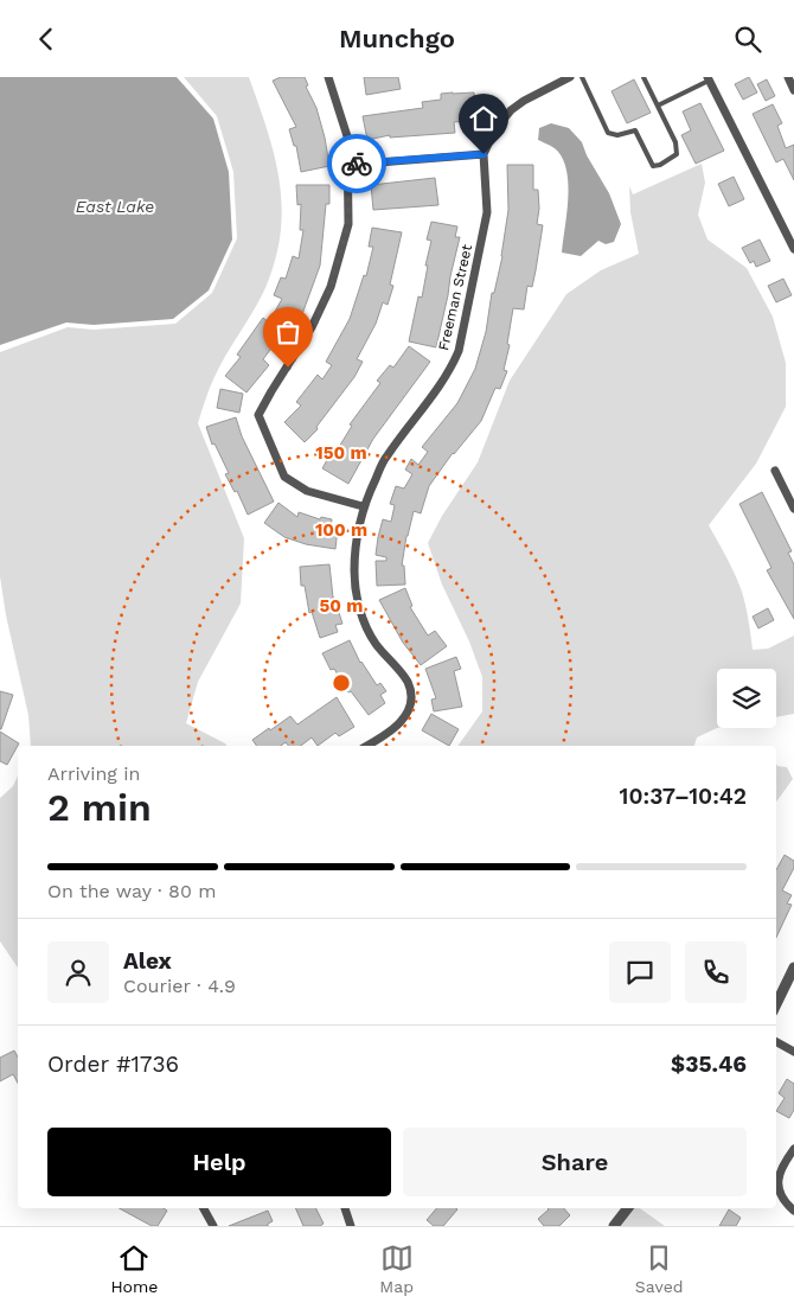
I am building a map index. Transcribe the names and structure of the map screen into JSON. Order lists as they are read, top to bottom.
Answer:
{
  "streets": {
    "street": ["Freeman Street"]
  },
  "water": ["East Lake"],
  "page": {
    "header": "Munchgo",
    "heading": ["2 min", "Arriving in", "10:37–10:42"],
    "panel": [
      "Alex",
      "Courier · 4.9",
      "Order #1736",
      "$35.46"
    ],
    "bar": "On the way · 80 m",
    "buttons": ["Help", "Share"],
    "tabs": ["Home", "Map", "Saved"]
  },
  "rings": ["150 m", "100 m", "50 m"]
}
